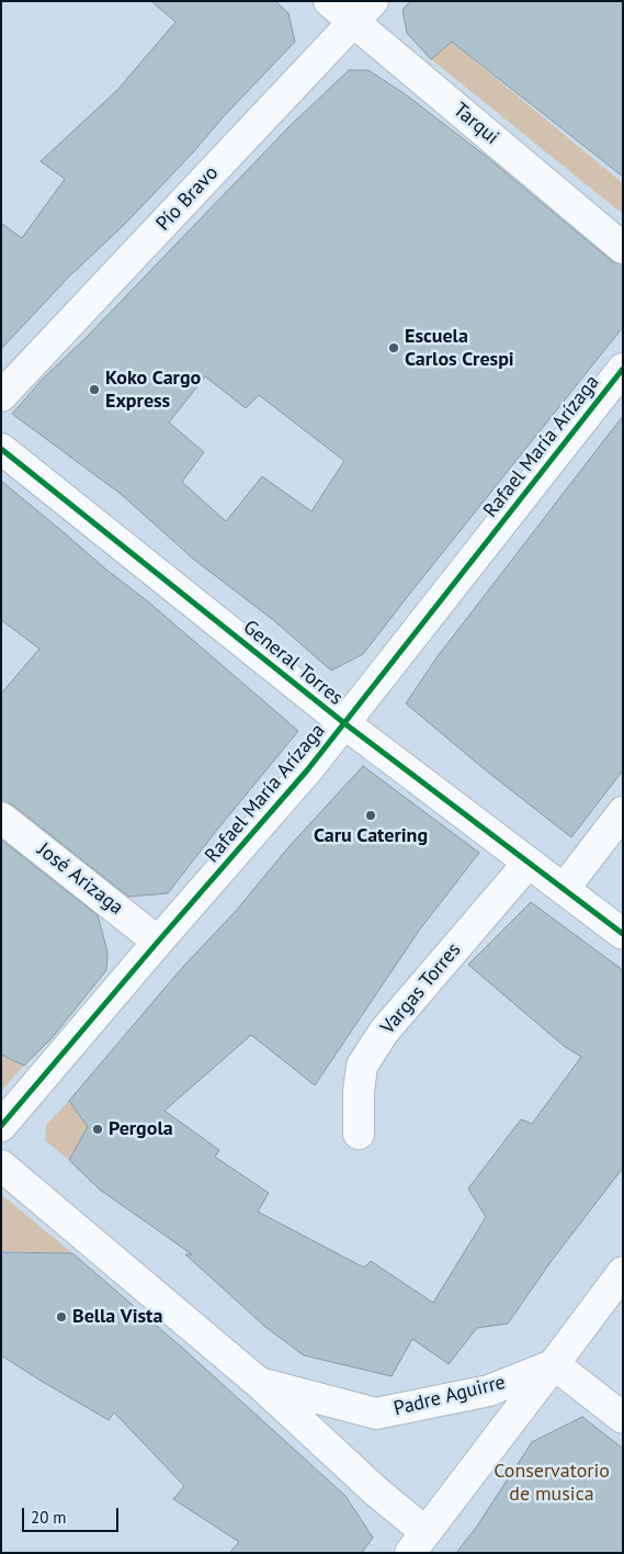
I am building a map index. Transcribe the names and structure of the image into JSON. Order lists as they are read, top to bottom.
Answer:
{
  "streets": {
    "street": [
      "Tarqui",
      "Pío Bravo",
      "Rafael María Arízaga",
      "General Torres",
      "José Arizaga",
      "Vargas Torres",
      "Padre Aguirre"
    ]
  },
  "crossings": [
    ["Tarqui", "Pío Bravo"],
    ["Rafael María Arízaga", "General Torres"],
    ["Rafael María Arízaga", "José Arizaga"],
    ["General Torres", "Vargas Torres"]
  ],
  "parks": ["Conservatorio de musica"],
  "places": [
    "Escuela Carlos Crespi",
    "Koko Cargo Express",
    "Caru Catering",
    "Pergola",
    "Bella Vista"
  ],
  "scale_bar": "20 m"
}
